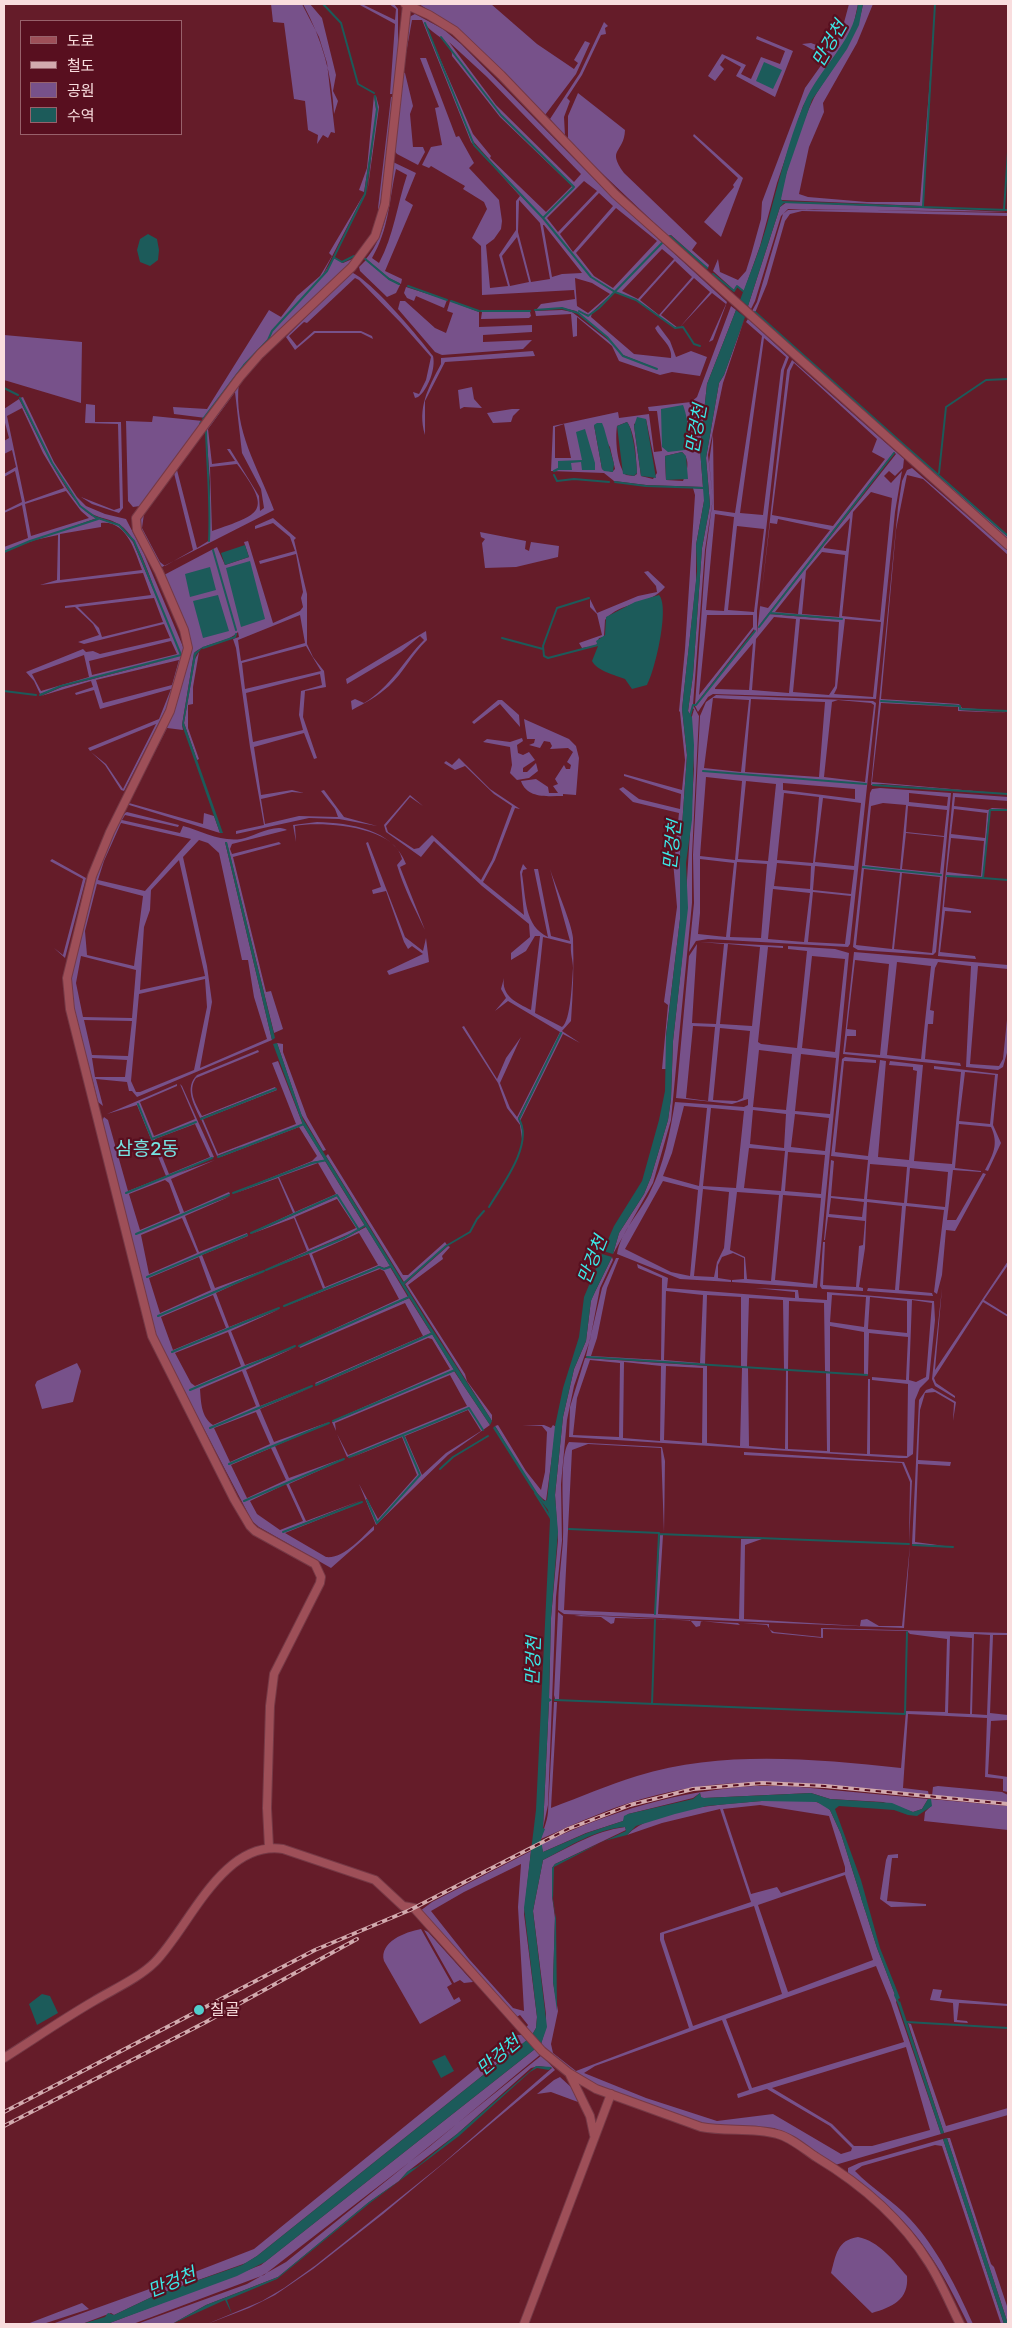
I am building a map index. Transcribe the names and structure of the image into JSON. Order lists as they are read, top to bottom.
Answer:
{
  "districts": ["삼흥2동"],
  "water": ["만겅천"],
  "places": ["칠골"],
  "legend": [
    "도로",
    "철도",
    "공원",
    "수역"
  ]
}
